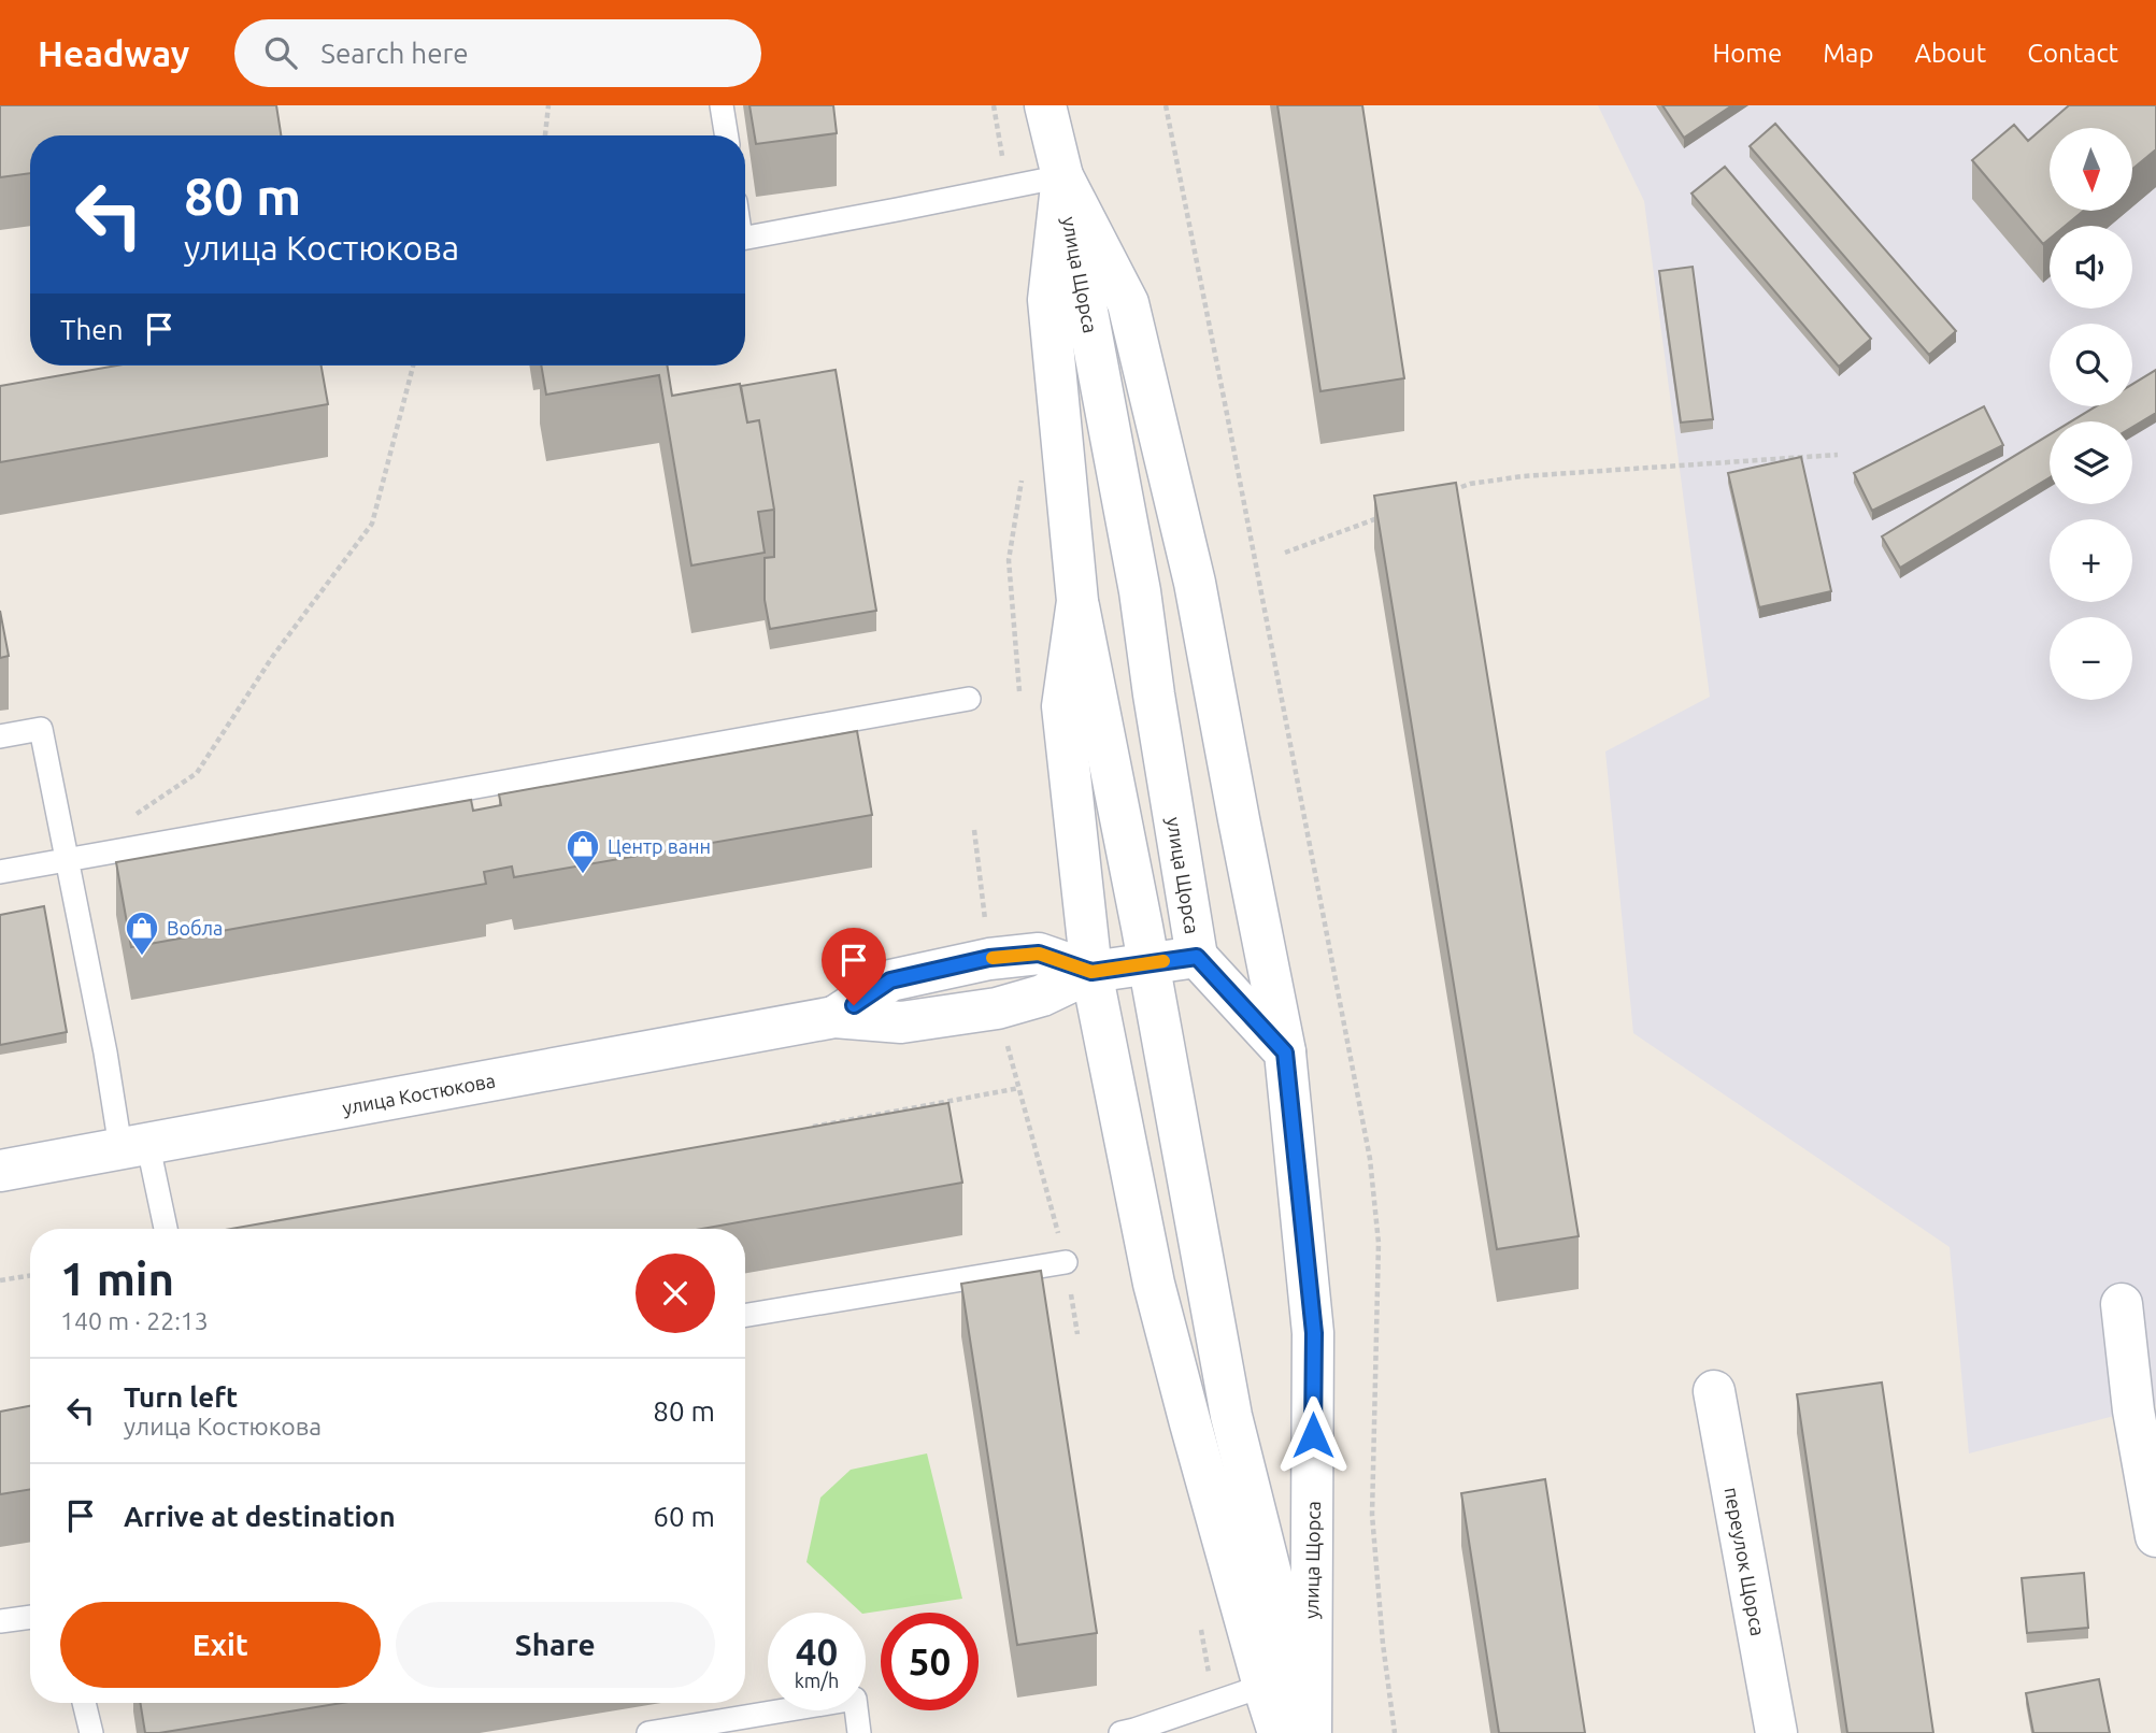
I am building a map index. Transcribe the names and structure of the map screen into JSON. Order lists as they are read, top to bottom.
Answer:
{
  "streets": {
    "main road": ["улица Щорса", "улица Костюкова", "переулок Щорса"]
  },
  "crossings": [
    ["улица Щорса", "улица Костюкова"]
  ],
  "places": {
    "shop": ["Центр ванн", "Вобла"]
  },
  "north": "bottom",
  "page": {
    "header": "Headway",
    "search": "Search here",
    "nav": [
      "Home",
      "Map",
      "About",
      "Contact"
    ],
    "map_buttons": ["+", "−"],
    "turn": ["80 m", "улица Костюкова"],
    "then": "Then",
    "heading": ["1 min", "140 m · 22:13"],
    "list": [
      {
        "name": "Turn left",
        "note": "улица Костюкова",
        "value": "80 m"
      },
      {
        "name": "Arrive at destination",
        "value": "60 m"
      }
    ],
    "buttons": ["Exit", "Share"],
    "speed": "40 km/h",
    "limit": "50"
  }
}
